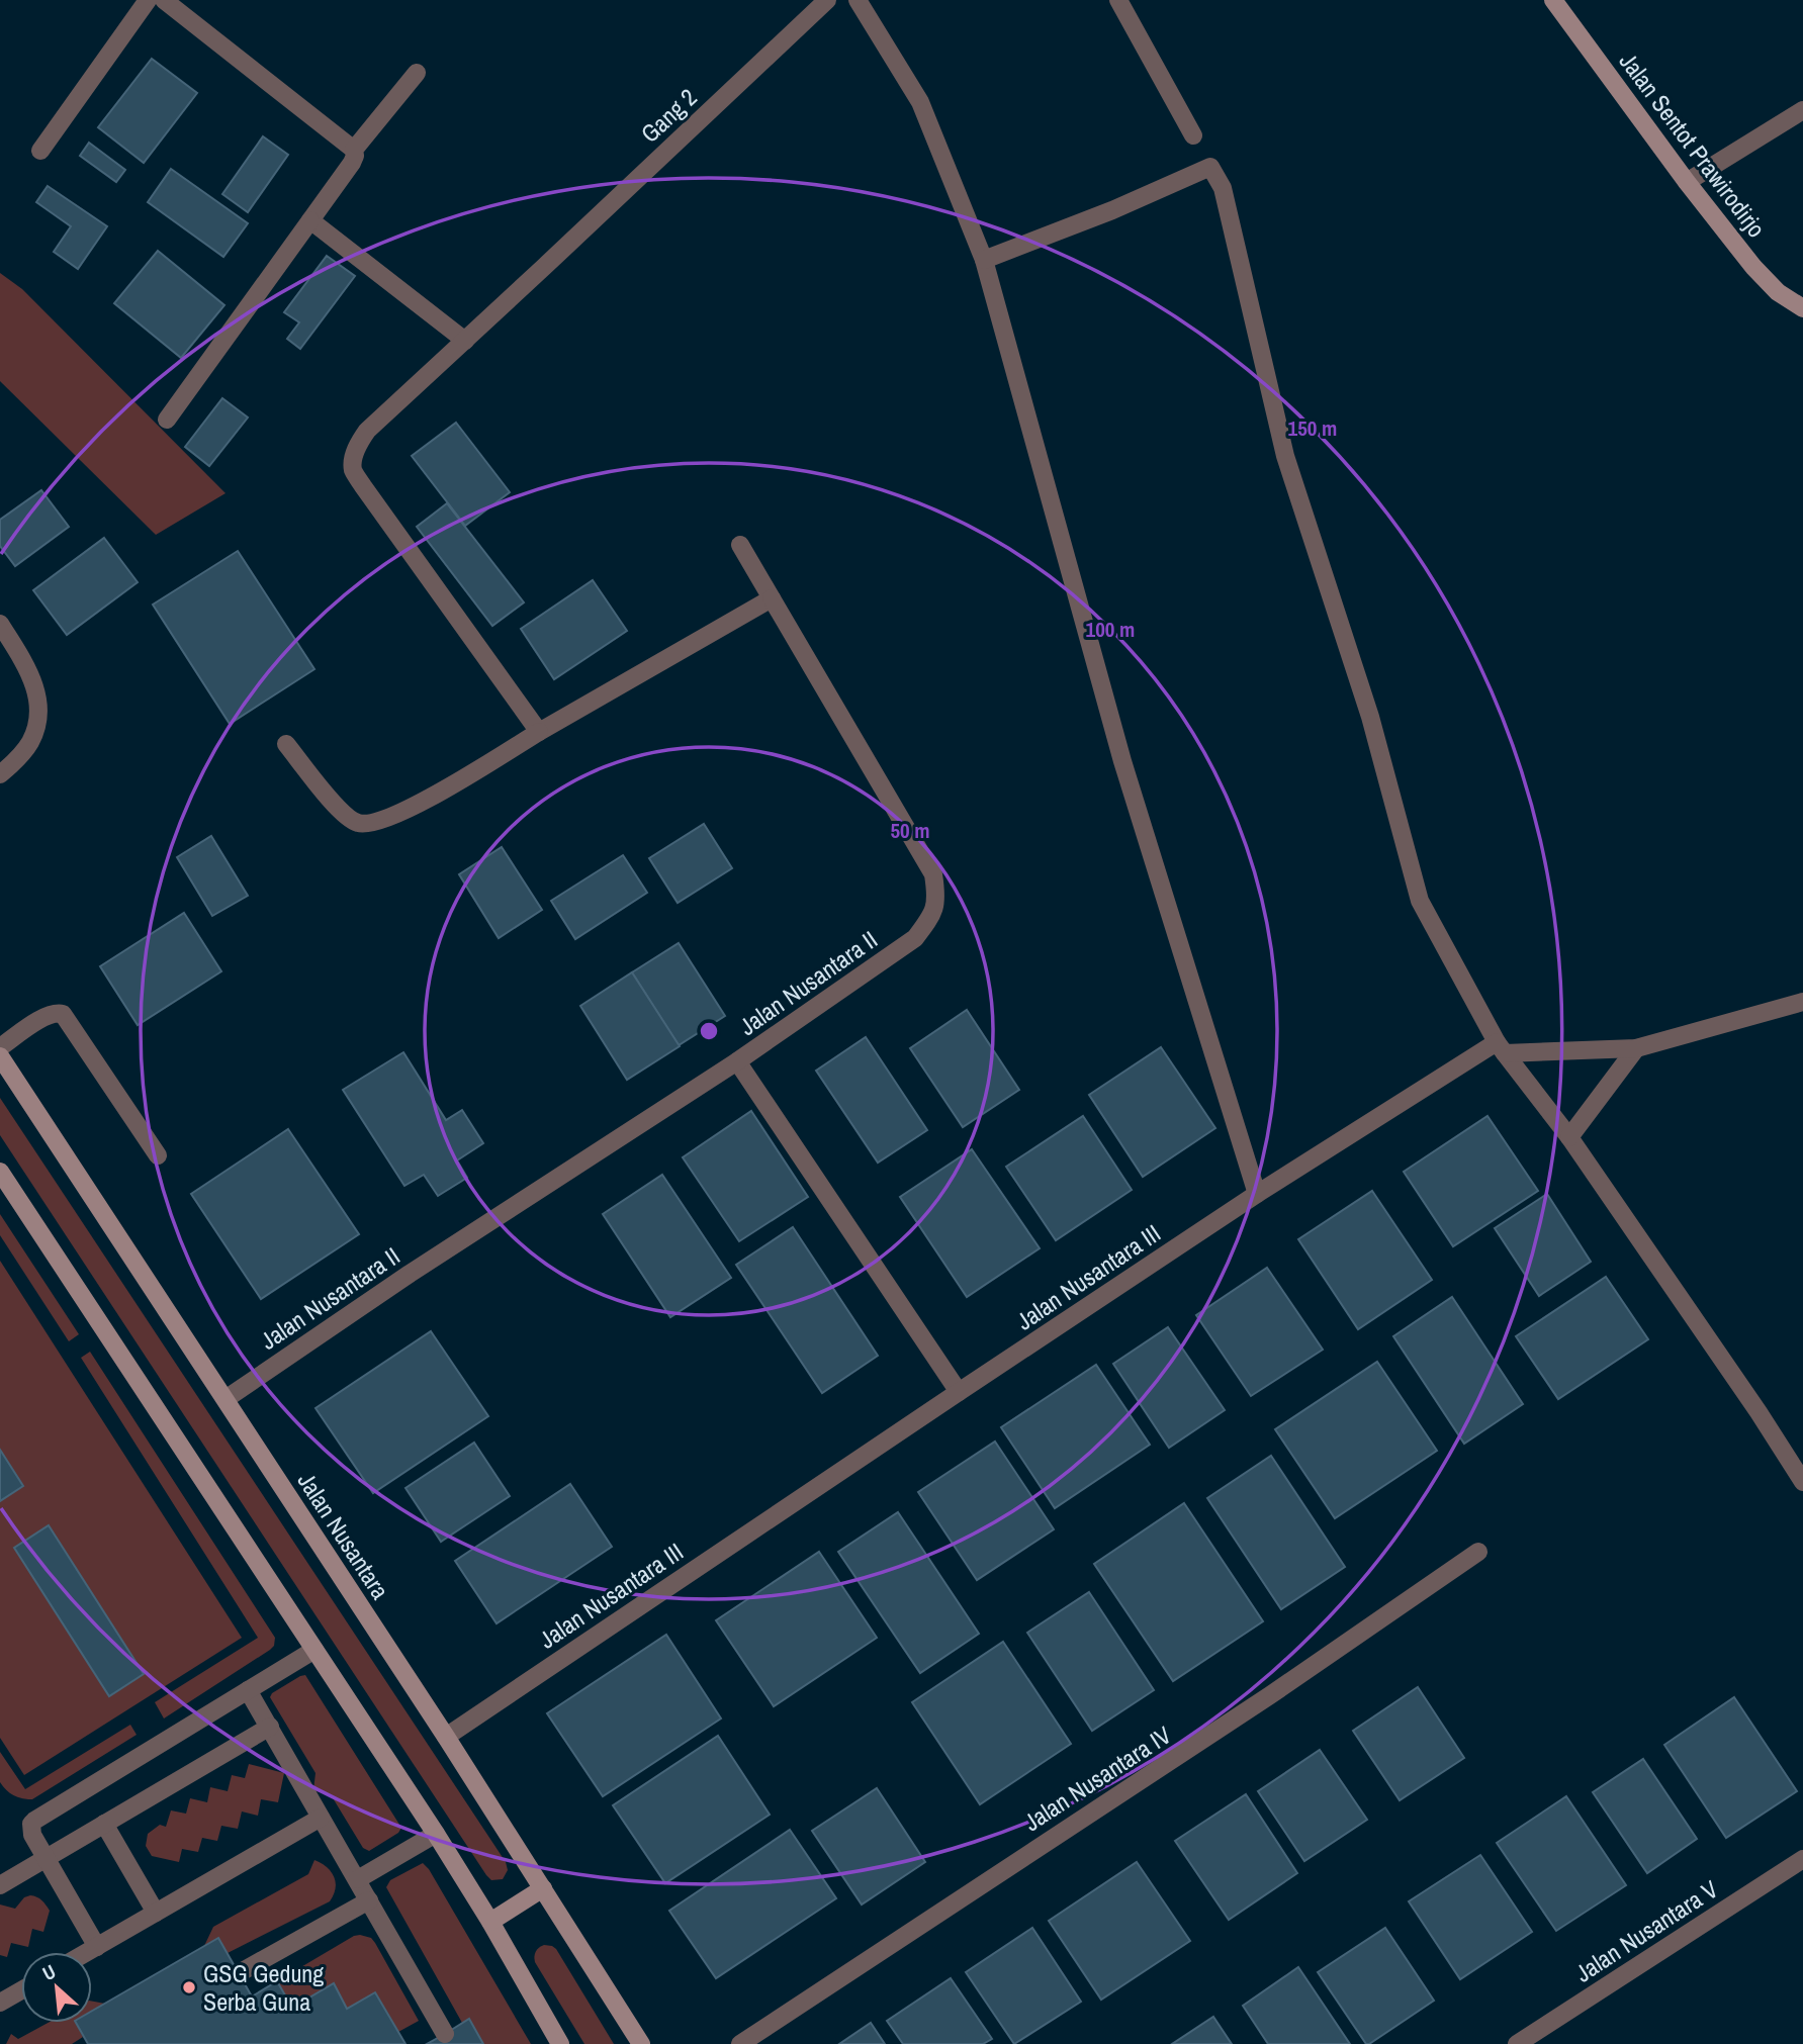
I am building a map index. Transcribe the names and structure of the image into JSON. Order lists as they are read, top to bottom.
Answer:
{
  "streets": {
    "street": [
      "Gang 2",
      "Jalan Sentot Prawirodirjo",
      "Jalan Nusantara II",
      "Jalan Nusantara III",
      "Jalan Nusantara",
      "Jalan Nusantara IV",
      "Jalan Nusantara V"
    ]
  },
  "crossings": [
    ["Jalan Nusantara II", "Jalan Nusantara"],
    ["Jalan Nusantara III", "Jalan Nusantara"]
  ],
  "places": ["GSG Gedung Serba Guna"],
  "north": "top left",
  "rings": ["150 m", "100 m", "50 m"]
}
